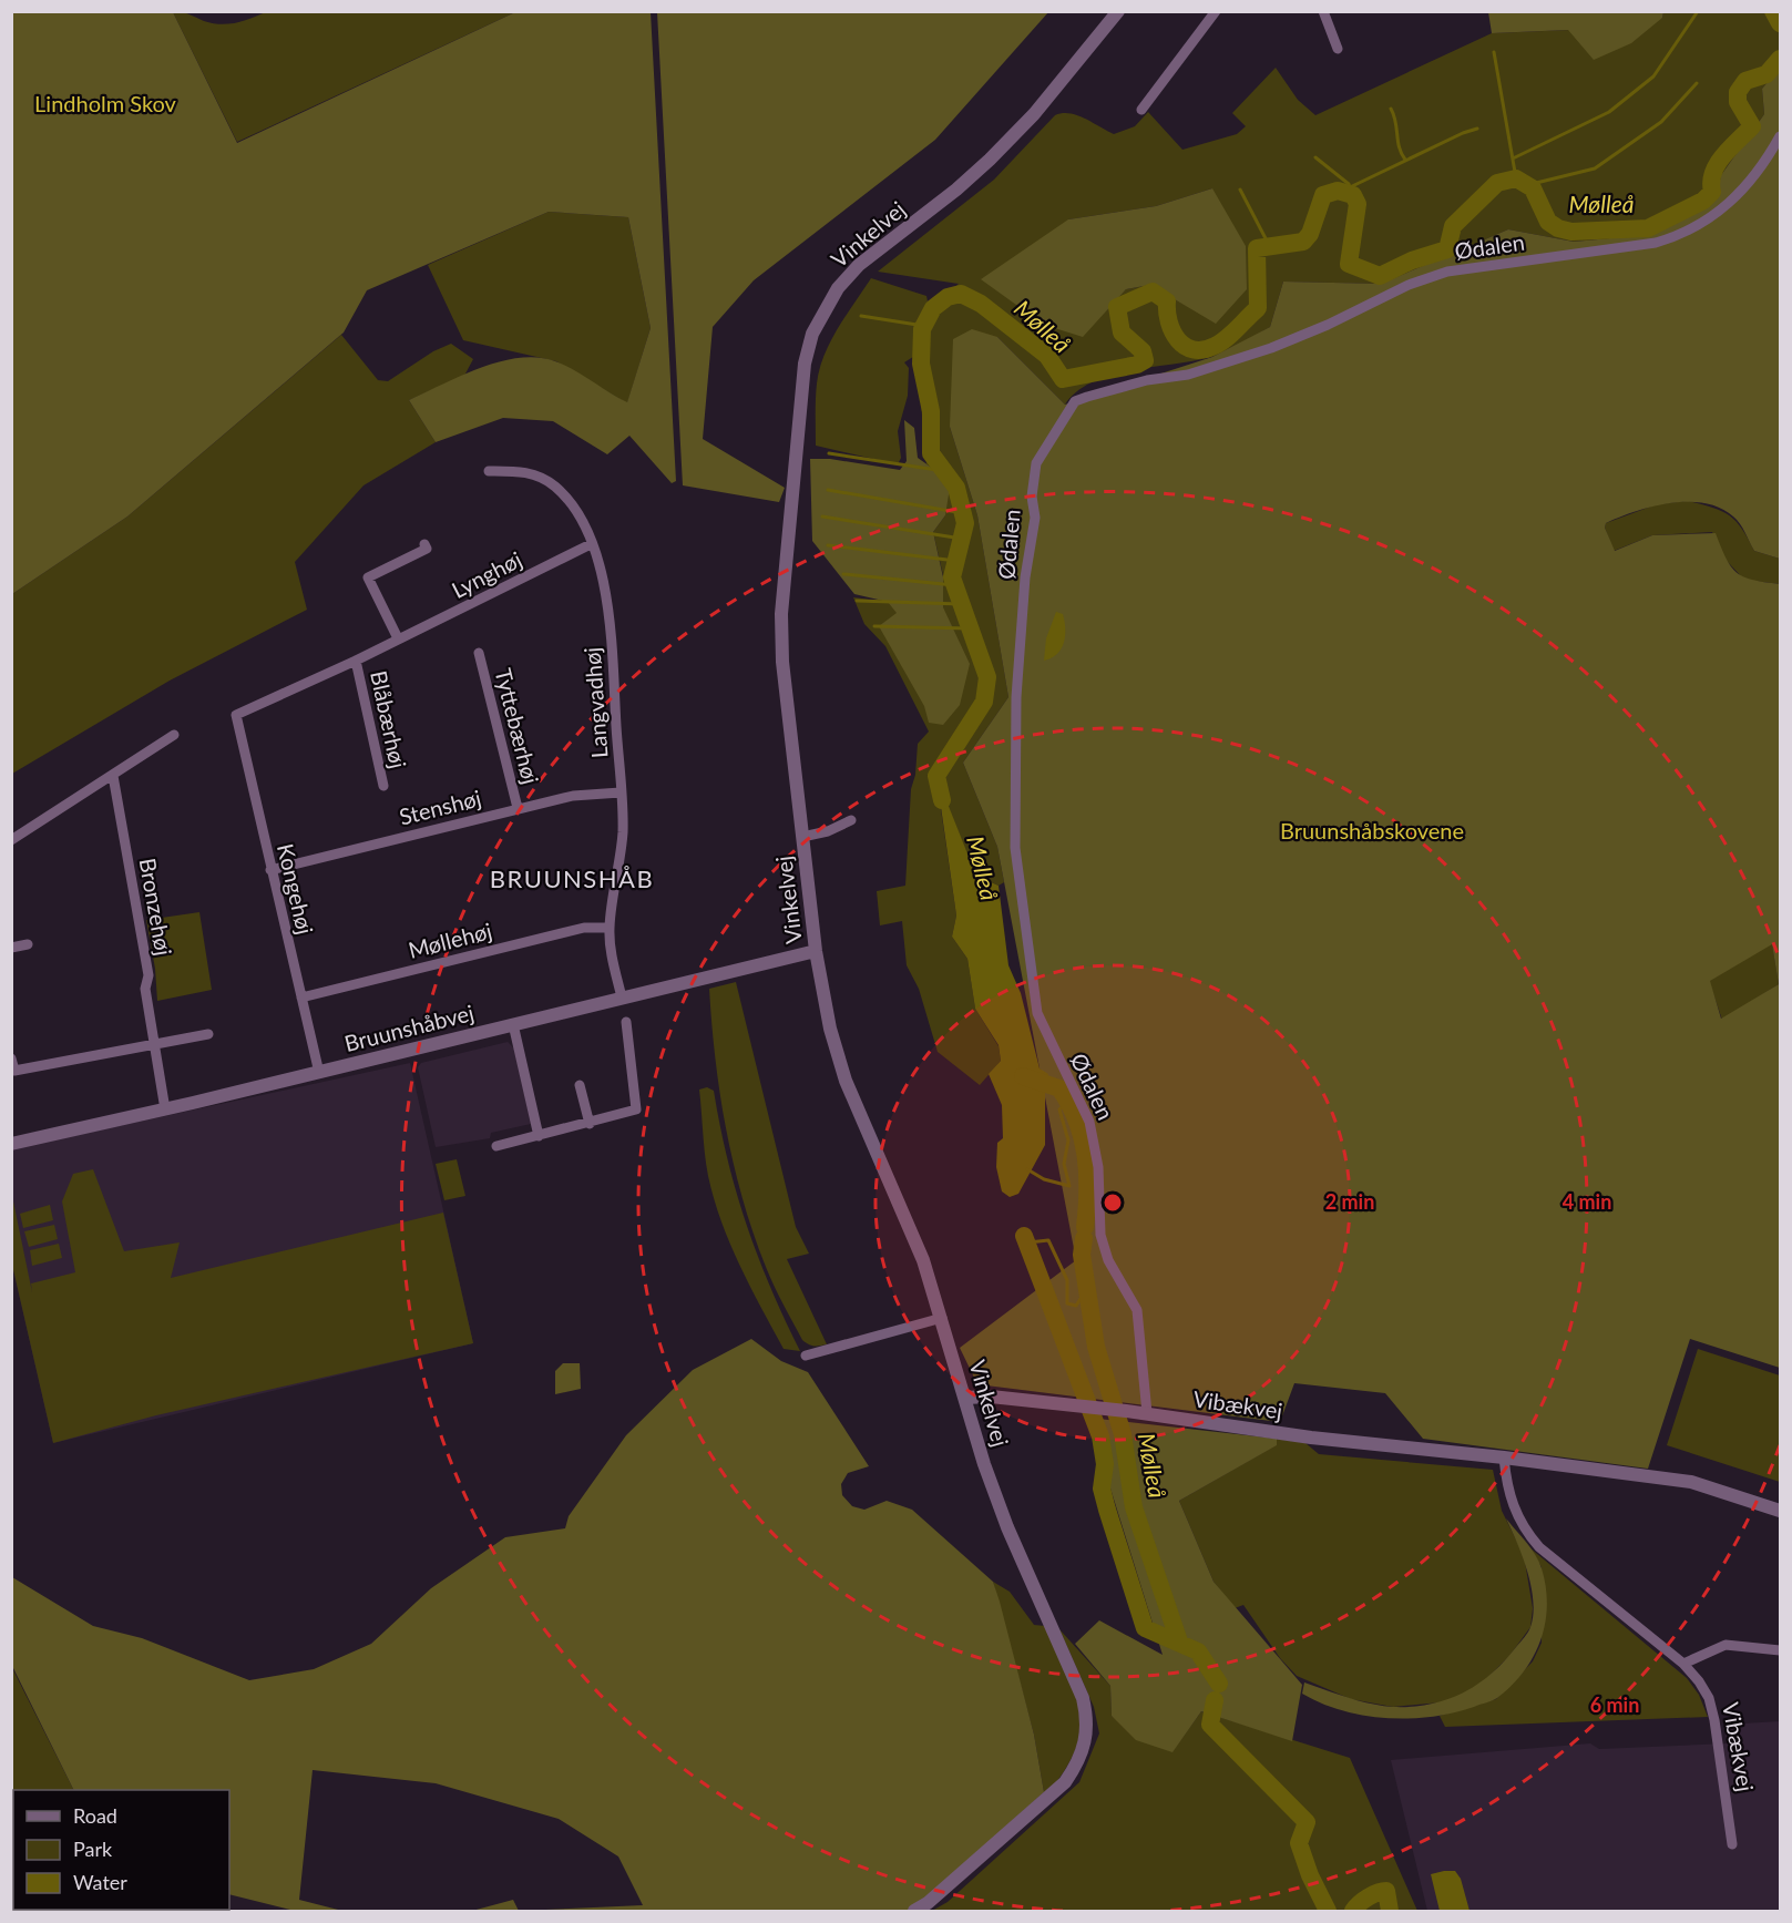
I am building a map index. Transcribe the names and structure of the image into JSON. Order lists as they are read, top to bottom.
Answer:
{
  "streets": {
    "street": [
      "Vinkelvej",
      "Ødalen",
      "Lynghøj",
      "Langvadhøj",
      "Blåbærhøj",
      "Tyttebærhøj",
      "Stenshøj",
      "Kongehøj",
      "Bronzehøj",
      "Møllehøj",
      "Bruunshåbvej",
      "Vibækvej"
    ]
  },
  "crossings": [
    ["Vinkelvej", "Bruunshåbvej"],
    ["Vinkelvej", "Vibækvej"],
    ["Ødalen", "Vibækvej"],
    ["Lynghøj", "Langvadhøj"],
    ["Lynghøj", "Blåbærhøj"],
    ["Lynghøj", "Kongehøj"],
    ["Langvadhøj", "Stenshøj"],
    ["Langvadhøj", "Møllehøj"],
    ["Langvadhøj", "Bruunshåbvej"],
    ["Tyttebærhøj", "Stenshøj"],
    ["Stenshøj", "Kongehøj"],
    ["Kongehøj", "Møllehøj"],
    ["Kongehøj", "Bruunshåbvej"],
    ["Bronzehøj", "Bruunshåbvej"]
  ],
  "districts": ["BRUUNSHÅB"],
  "water": ["Mølleå"],
  "parks": ["Lindholm Skov", "Bruunshåbskovene"],
  "legend": ["Road", "Park", "Water"],
  "rings": ["2 min", "4 min", "6 min"]
}
